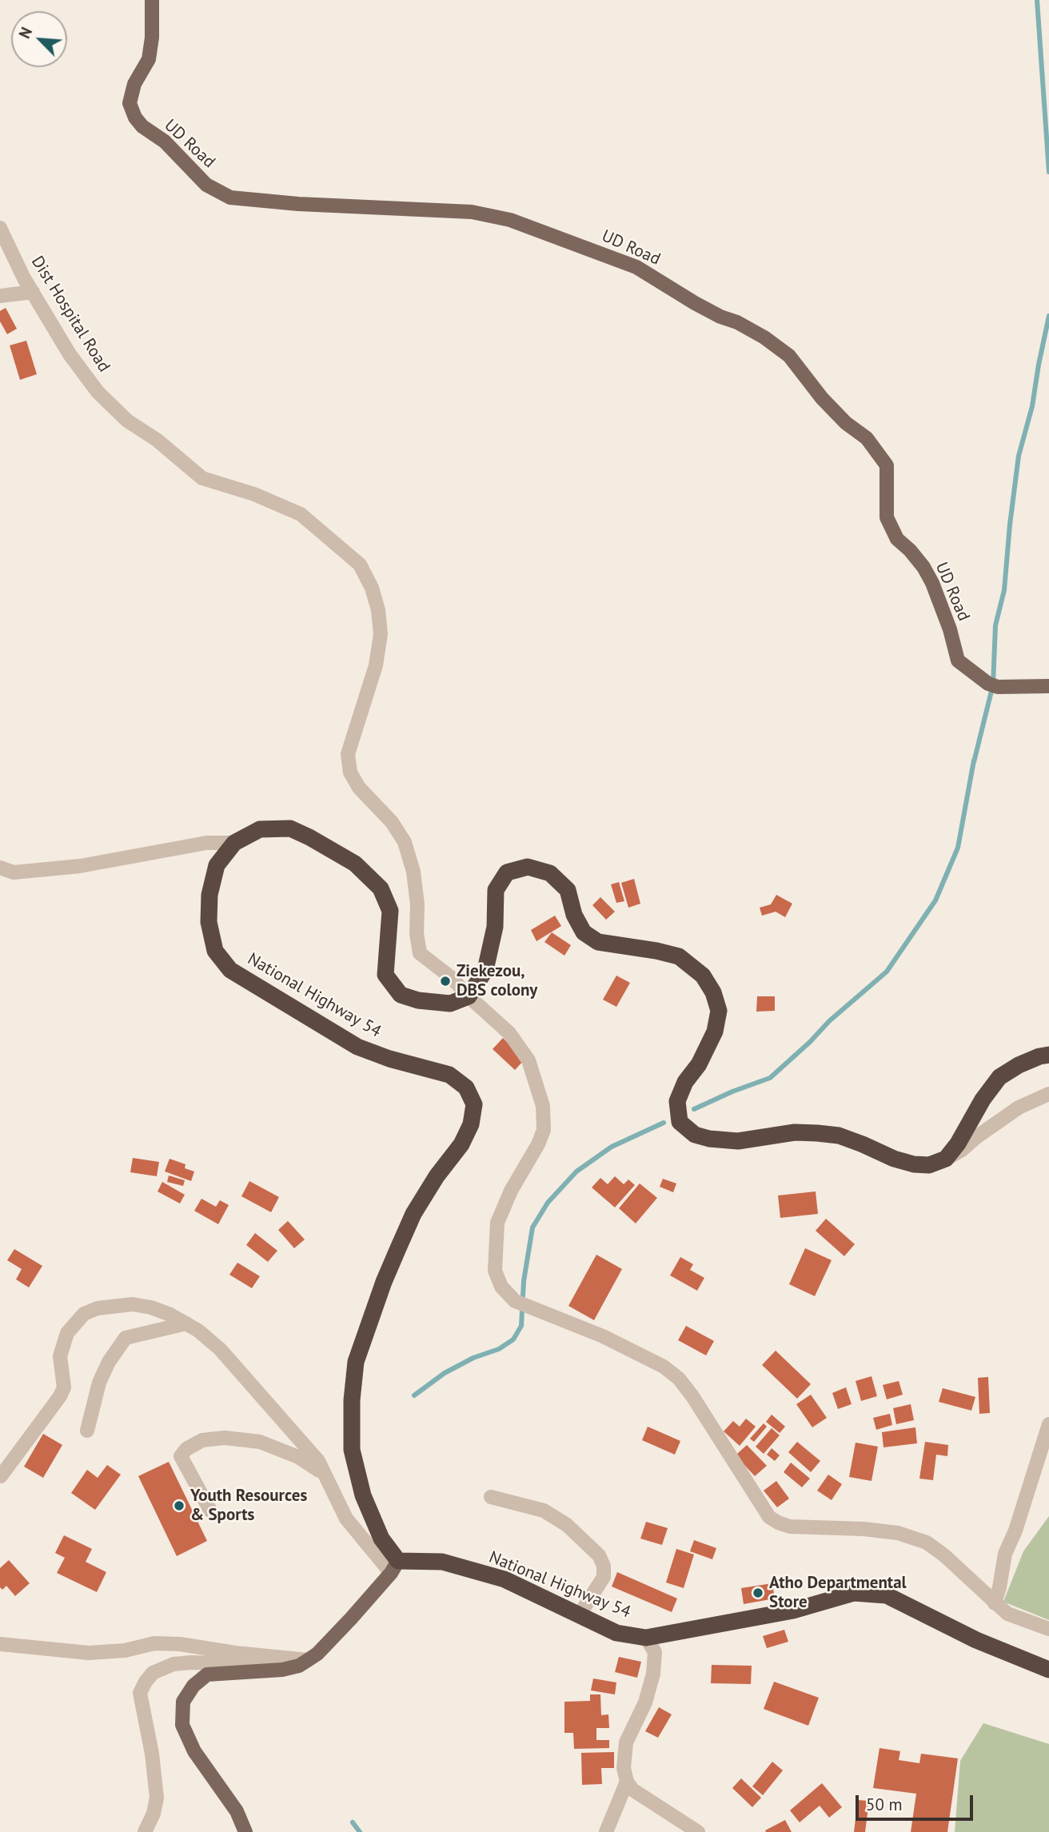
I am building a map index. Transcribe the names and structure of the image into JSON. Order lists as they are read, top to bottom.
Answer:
{
  "streets": {
    "highway": ["National Highway 54"],
    "main road": ["UD Road"],
    "street": ["Dist Hospital Road"]
  },
  "crossings": [
    ["Dist Hospital Road", "National Highway 54"]
  ],
  "places": ["Ziekezou, DBS colony", "Youth Resources & Sports", "Atho Departmental Store"],
  "scale_bar": "50 m",
  "north": "top left"
}
